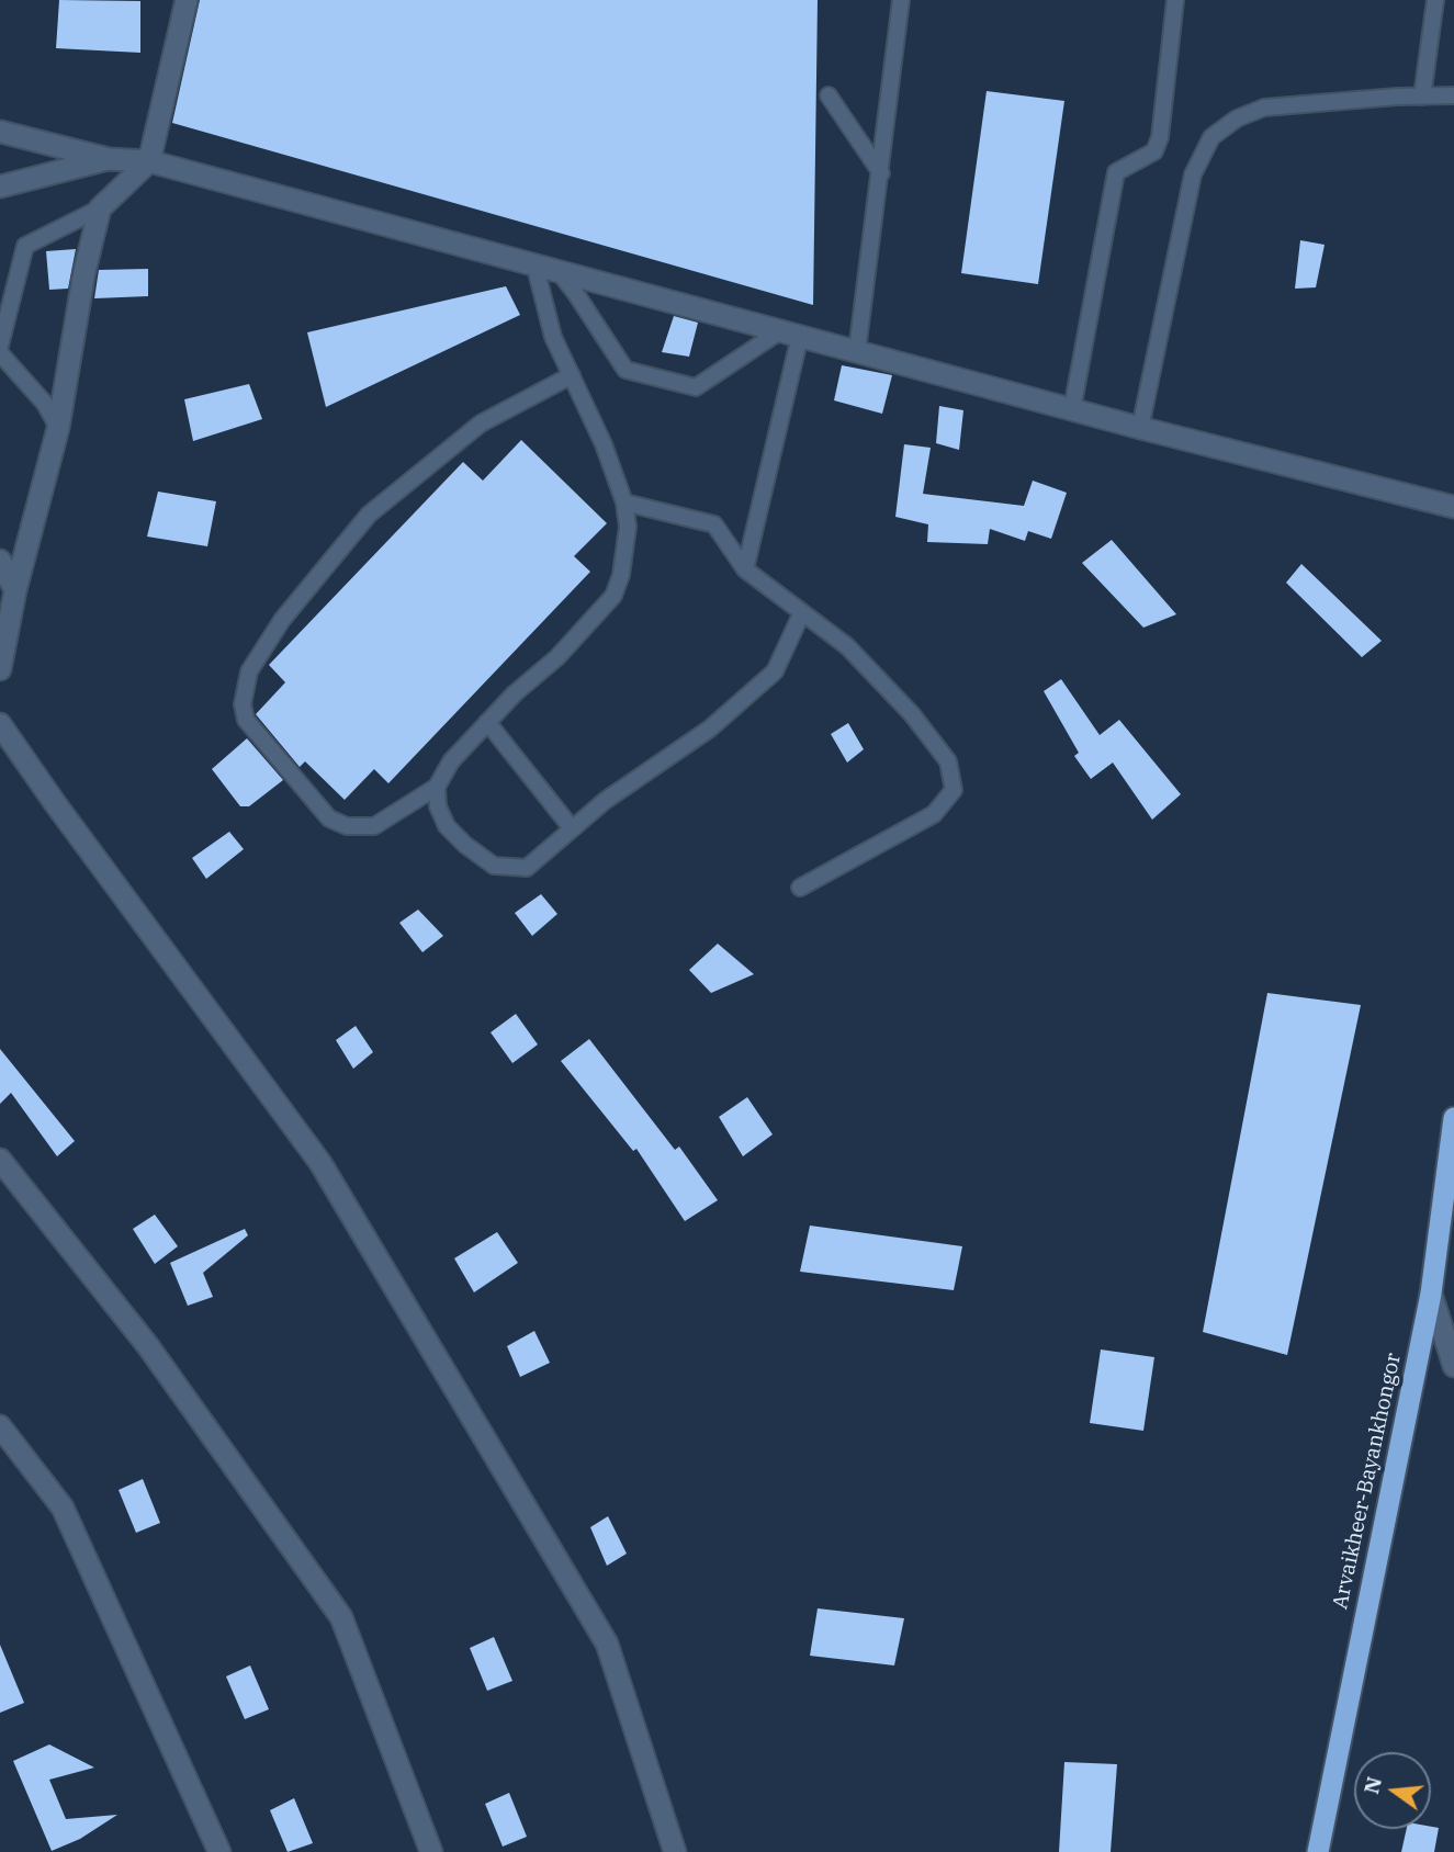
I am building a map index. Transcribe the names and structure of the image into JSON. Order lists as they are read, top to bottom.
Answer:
{
  "streets": {
    "highway": ["Arvaikheer-Bayankhongor"]
  },
  "north": "left"
}
